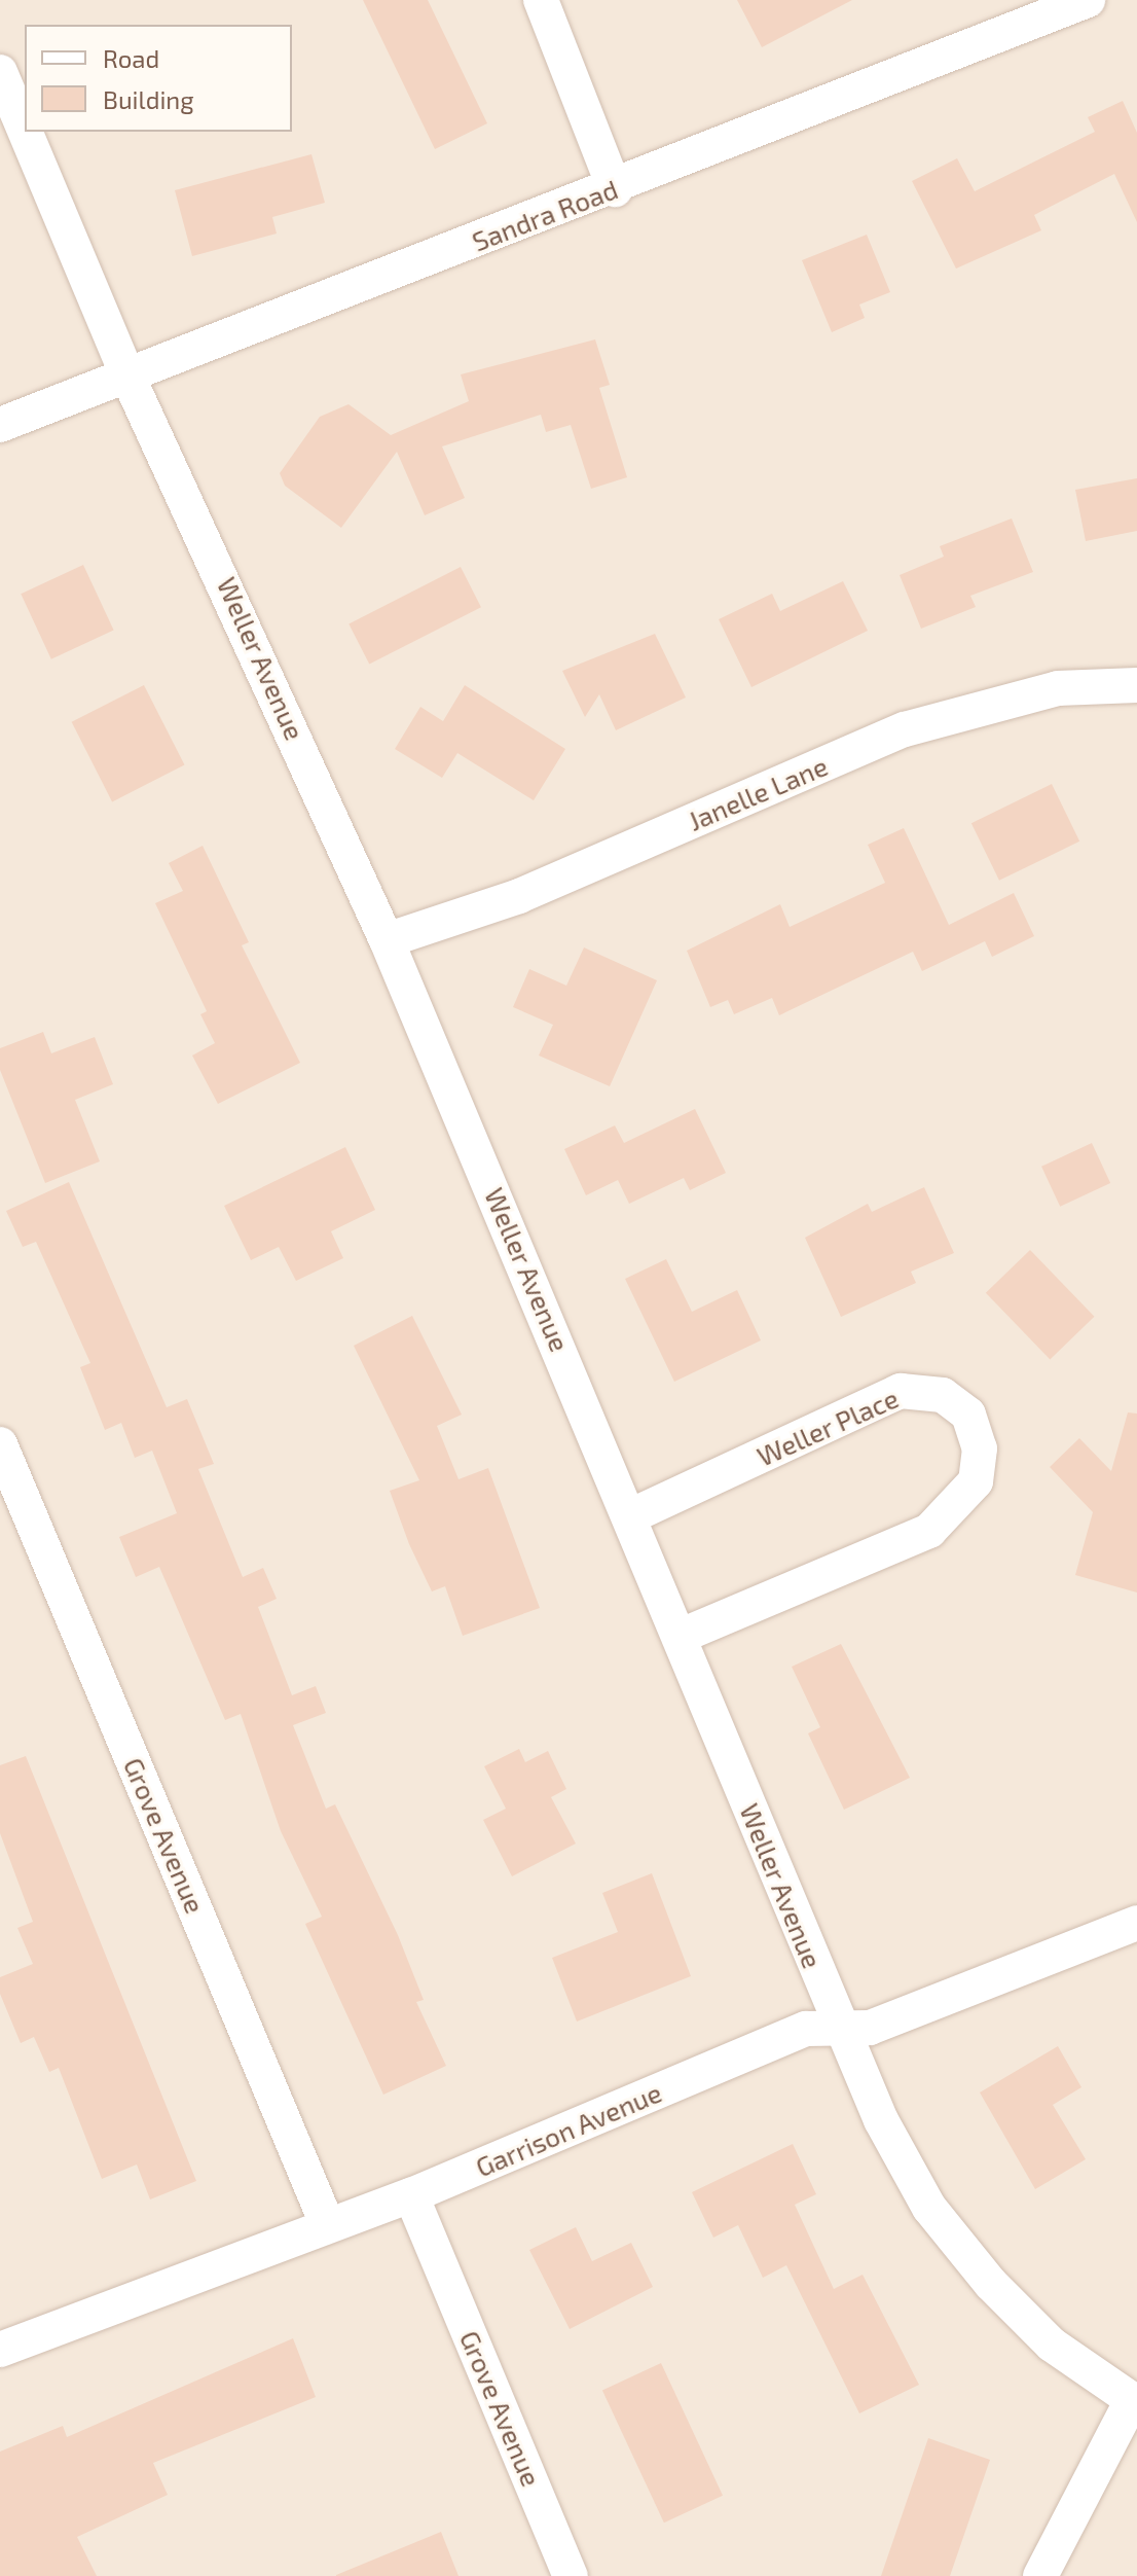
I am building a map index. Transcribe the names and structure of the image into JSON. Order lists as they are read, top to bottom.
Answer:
{
  "streets": {
    "street": [
      "Sandra Road",
      "Weller Avenue",
      "Janelle Lane",
      "Weller Place",
      "Grove Avenue",
      "Garrison Avenue"
    ]
  },
  "crossings": [
    ["Sandra Road", "Weller Avenue"],
    ["Weller Avenue", "Janelle Lane"],
    ["Weller Avenue", "Weller Place"],
    ["Weller Avenue", "Garrison Avenue"],
    ["Grove Avenue", "Garrison Avenue"]
  ],
  "legend": ["Road", "Building"]
}
